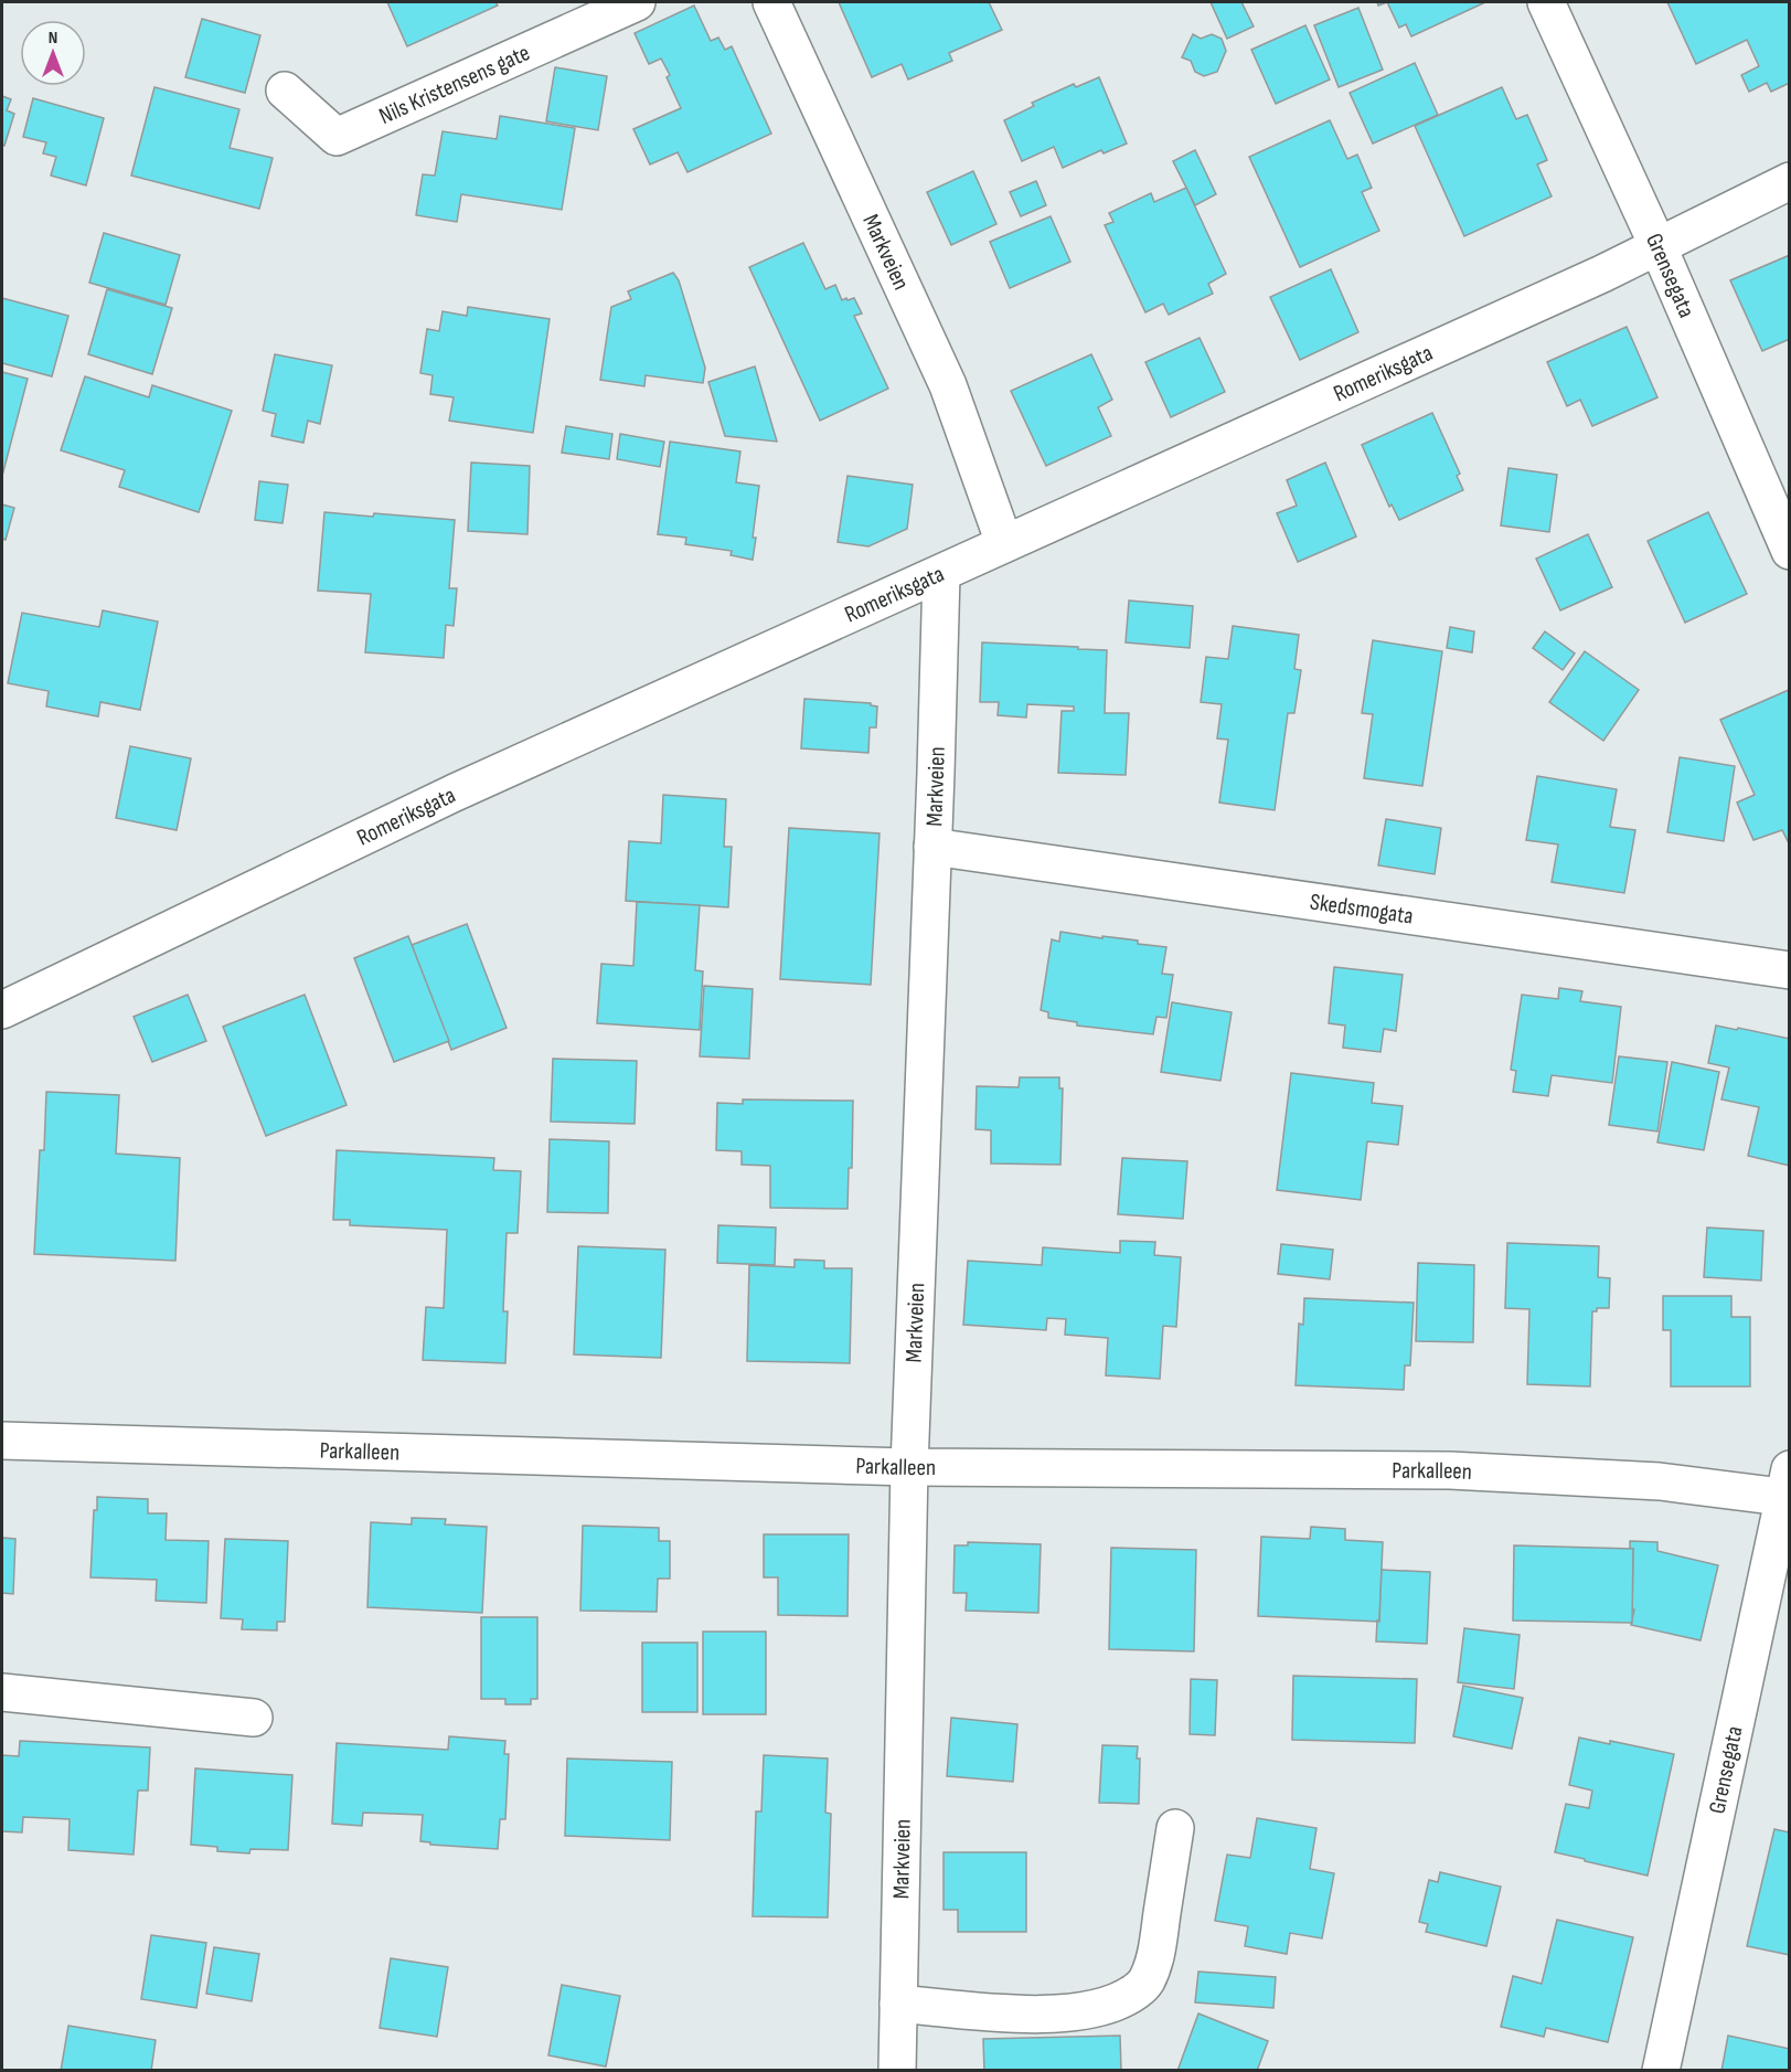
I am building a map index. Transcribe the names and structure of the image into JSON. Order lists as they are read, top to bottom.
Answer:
{
  "streets": {
    "street": [
      "Nils Kristensens gate",
      "Markveien",
      "Grensegata",
      "Romeriksgata",
      "Skedsmogata",
      "Parkalleen"
    ]
  },
  "crossings": [
    ["Markveien", "Romeriksgata"],
    ["Markveien", "Skedsmogata"],
    ["Markveien", "Parkalleen"],
    ["Grensegata", "Romeriksgata"],
    ["Grensegata", "Parkalleen"]
  ],
  "north": "top"
}
